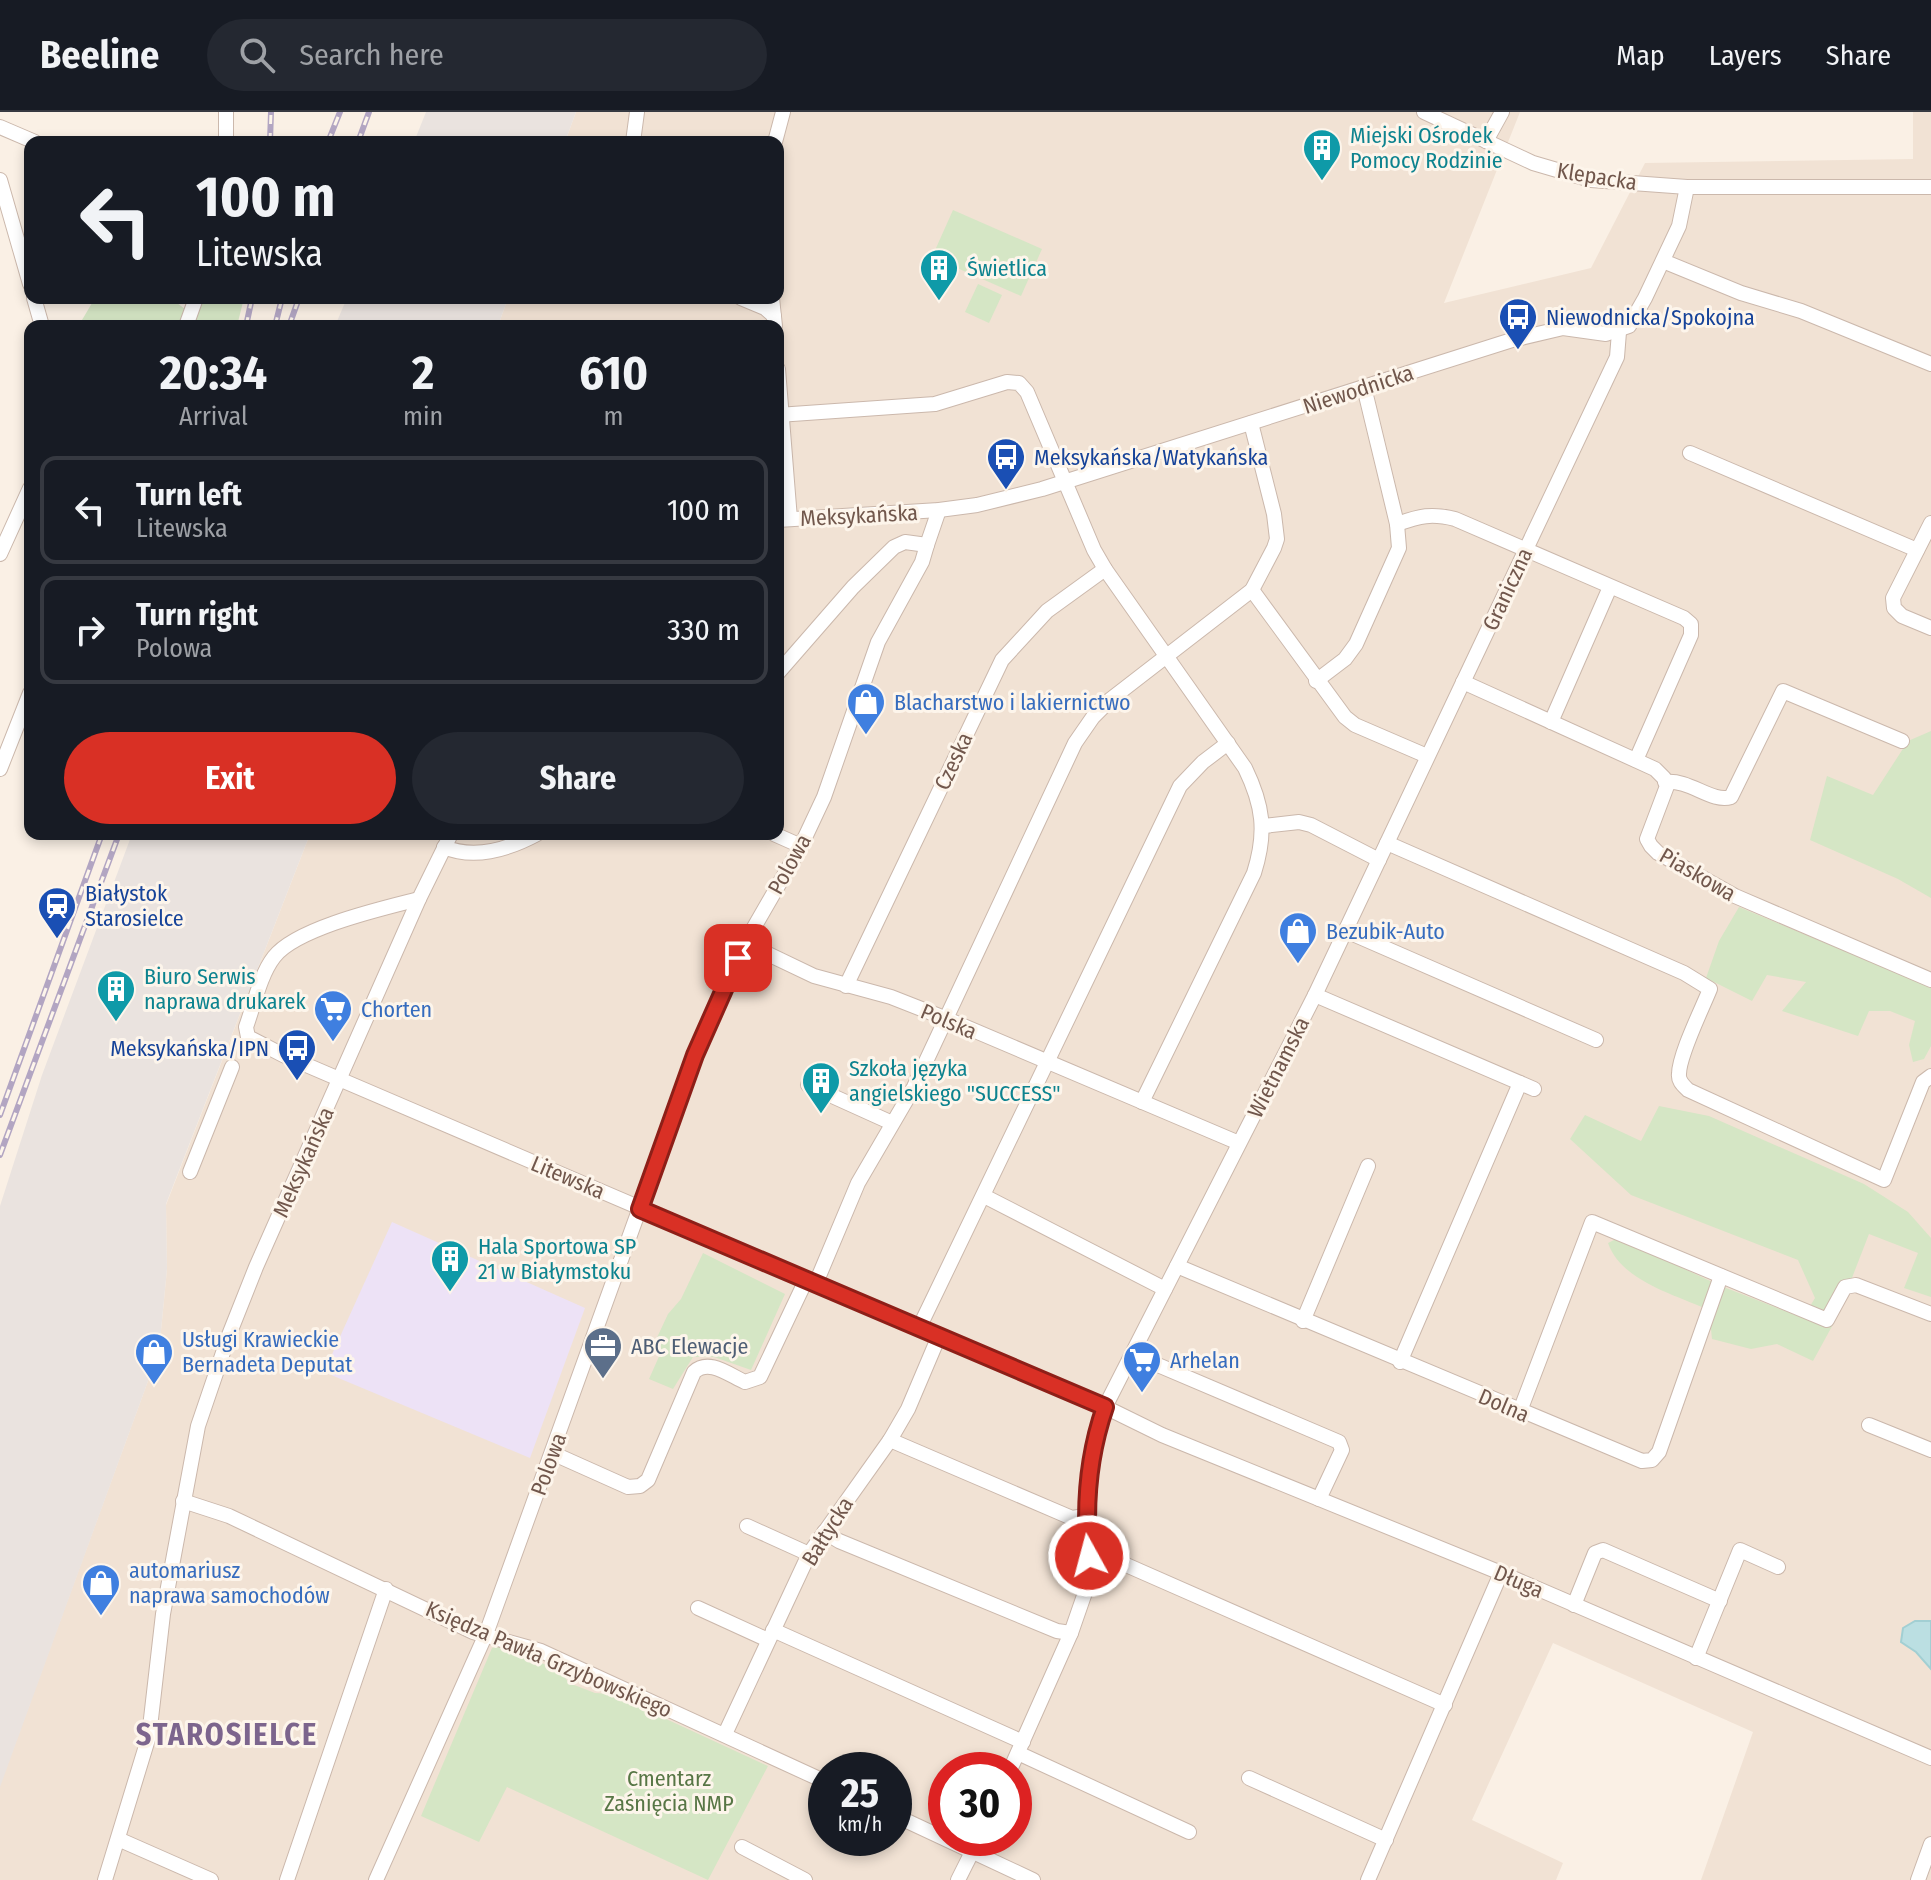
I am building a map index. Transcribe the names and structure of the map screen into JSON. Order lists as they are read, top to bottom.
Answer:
{
  "streets": {
    "street": [
      "Klepacka",
      "Niewodnicka",
      "Meksykańska",
      "Graniczna",
      "Czeska",
      "Polowa",
      "Piaskowa",
      "Polska",
      "Wietnamska",
      "Litewska",
      "Dolna",
      "Bałtycka",
      "Długa",
      "Księdza Pawła Grzybowskiego"
    ]
  },
  "crossings": [
    ["Niewodnicka", "Meksykańska"],
    ["Niewodnicka", "Graniczna"],
    ["Meksykańska", "Litewska"],
    ["Meksykańska", "Księdza Pawła Grzybowskiego"],
    ["Graniczna", "Wietnamska"],
    ["Czeska", "Polska"],
    ["Polowa", "Polska"],
    ["Polowa", "Litewska"],
    ["Polowa", "Księdza Pawła Grzybowskiego"],
    ["Polska", "Wietnamska"],
    ["Wietnamska", "Litewska"],
    ["Wietnamska", "Dolna"],
    ["Wietnamska", "Długa"],
    ["Litewska", "Bałtycka"],
    ["Litewska", "Długa"],
    ["Bałtycka", "Księdza Pawła Grzybowskiego"]
  ],
  "districts": ["STAROSIELCE"],
  "parks": ["Cmentarz Zaśnięcia NMP"],
  "places": {
    "building": [
      "Miejski Ośrodek Pomocy Rodzinie",
      "Świetlica",
      "Biuro Serwis naprawa drukarek",
      "Szkoła języka angielskiego \"SUCCESS\"",
      "Hala Sportowa SP 21 w Białymstoku"
    ],
    "bus stop": ["Niewodnicka/Spokojna", "Meksykańska/Watykańska", "Meksykańska/IPN"],
    "shop": [
      "Blacharstwo i lakiernictwo",
      "Bezubik-Auto",
      "Usługi Krawieckie Bernadeta Deputat",
      "automariusz naprawa samochodów"
    ],
    "station": ["Białystok Starosielce"],
    "supermarket": ["Chorten", "Arhelan"],
    "office": ["ABC Elewacje"]
  },
  "page": {
    "header": "Beeline",
    "search": "Search here",
    "nav": ["Map", "Layers", "Share"],
    "turn": ["100 m", "Litewska"],
    "eta": [
      "20:34",
      "Arrival",
      "2",
      "min",
      "610",
      "m"
    ],
    "list": [
      {
        "name": "Turn left",
        "note": "Litewska",
        "value": "100 m"
      },
      {
        "name": "Turn right",
        "note": "Polowa",
        "value": "330 m"
      }
    ],
    "buttons": ["Exit", "Share"],
    "speed": "25 km/h",
    "limit": "30"
  }
}
